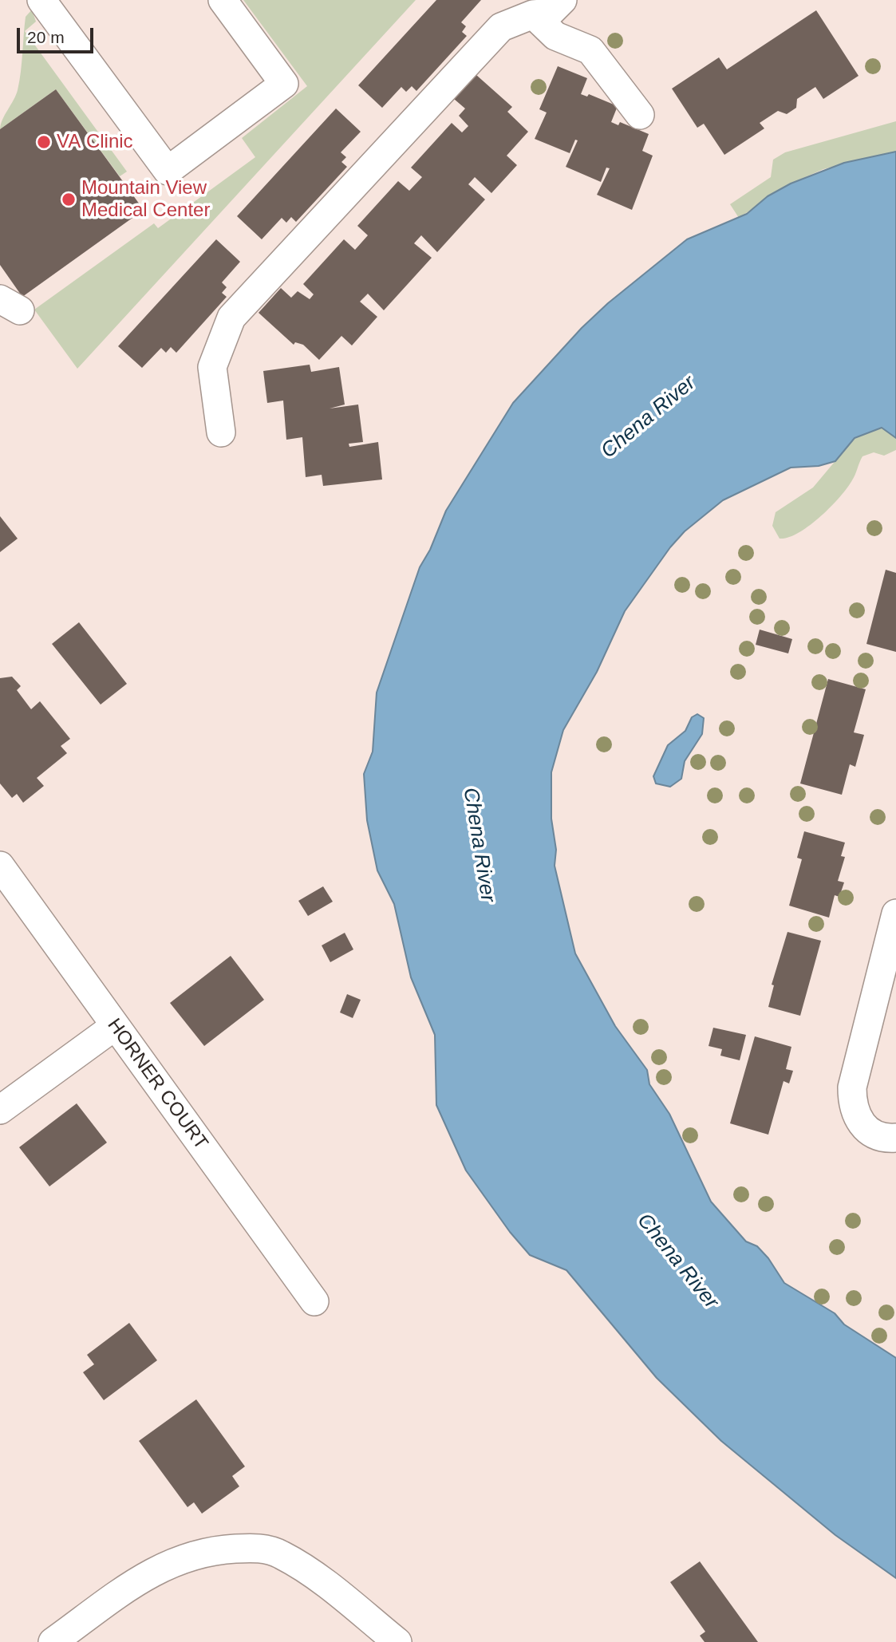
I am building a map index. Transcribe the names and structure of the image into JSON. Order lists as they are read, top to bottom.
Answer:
{
  "streets": {
    "street": ["HORNER COURT"]
  },
  "water": ["Chena River"],
  "places": ["VA Clinic", "Mountain View Medical Center"],
  "scale_bar": "20 m"
}
